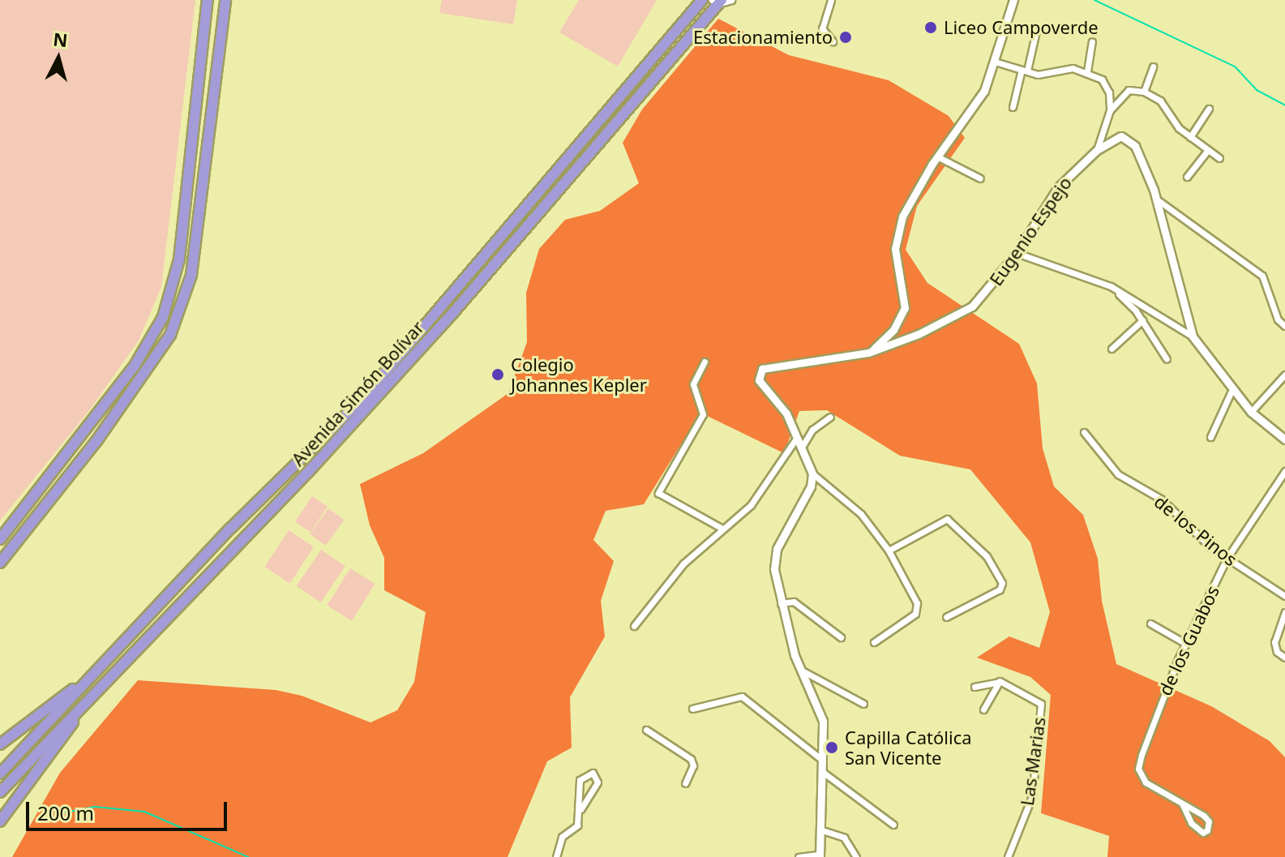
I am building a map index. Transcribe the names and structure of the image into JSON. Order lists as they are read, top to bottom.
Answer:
{
  "streets": {
    "highway": ["Avenida Simón Bolívar"],
    "street": [
      "Eugenio Espejo",
      "de los Pinos",
      "de los Guabos",
      "Las Marias"
    ]
  },
  "crossings": [
    ["de los Pinos", "de los Guabos"]
  ],
  "places": [
    "Liceo Campoverde",
    "Estacionamiento",
    "Colegio Johannes Kepler",
    "Capilla Católica San Vicente"
  ],
  "scale_bar": "200 m",
  "north": "top"
}
